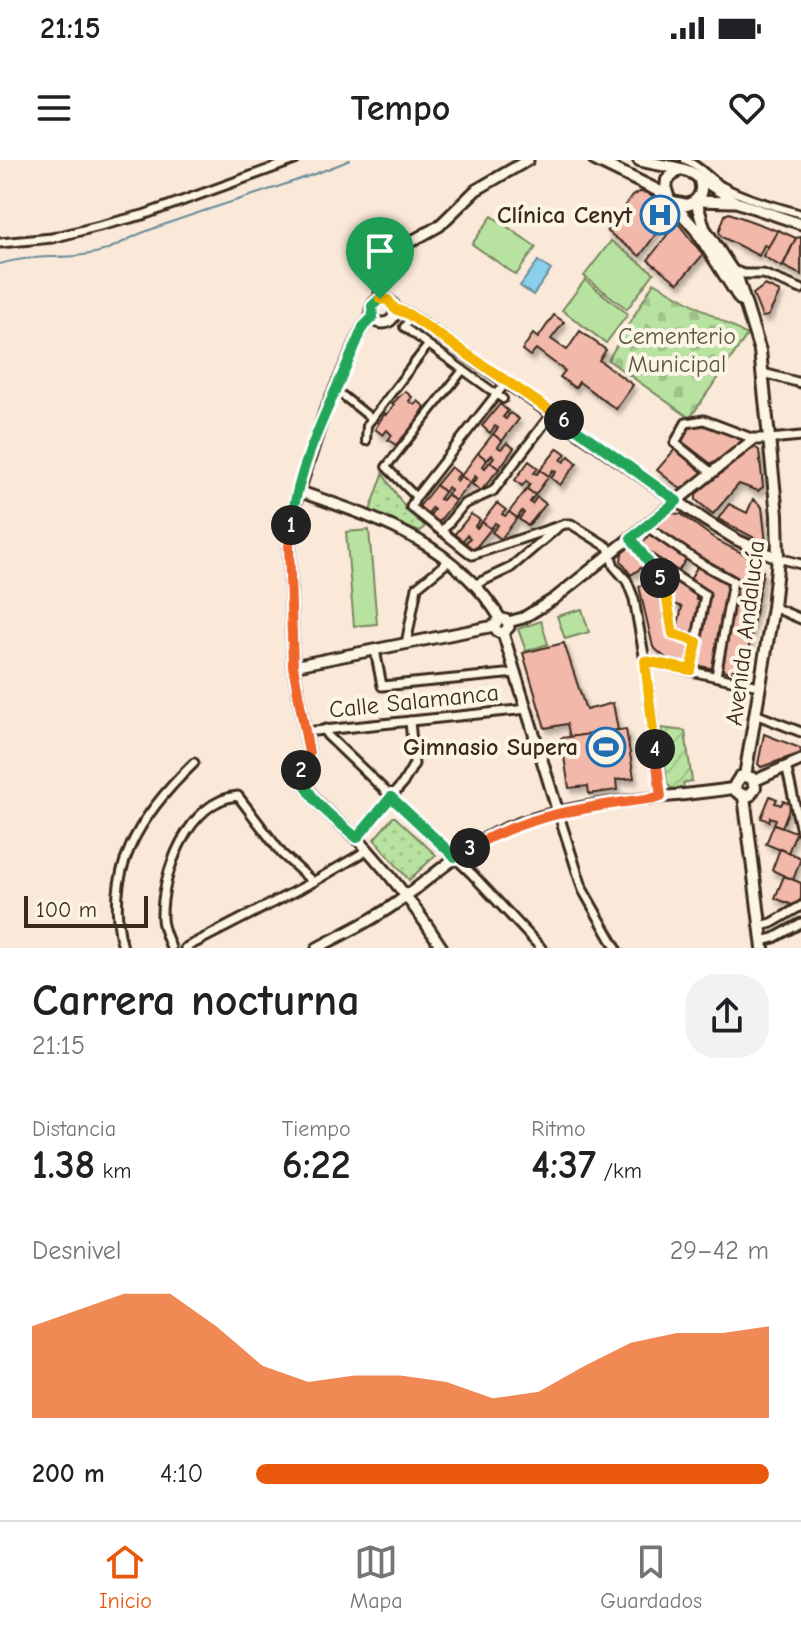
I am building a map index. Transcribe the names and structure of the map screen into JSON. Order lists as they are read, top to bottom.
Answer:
{
  "streets": {
    "main road": ["Avenida Andalucía"],
    "street": ["Calle Salamanca"]
  },
  "parks": ["Cementerio Municipal"],
  "places": {
    "hospital": ["Clínica Cenyt"],
    "sports": ["Gimnasio Supera"]
  },
  "scale_bar": "100 m",
  "page": {
    "status": "21:15",
    "header": "Tempo",
    "pins": [
      "6",
      "1",
      "5",
      "4",
      "2",
      "3"
    ],
    "scale": "100 m",
    "heading": ["Carrera nocturna", "21:15"],
    "stats": [
      ["Distancia", "1.38 km"],
      ["Tiempo", "6:22"],
      ["Ritmo", "4:37 /km"]
    ],
    "chart": ["Desnivel", "29–42 m"],
    "list": [
      {
        "name": "200 m",
        "note": "4:10"
      }
    ],
    "tabs": ["Inicio", "Mapa", "Guardados"]
  }
}
